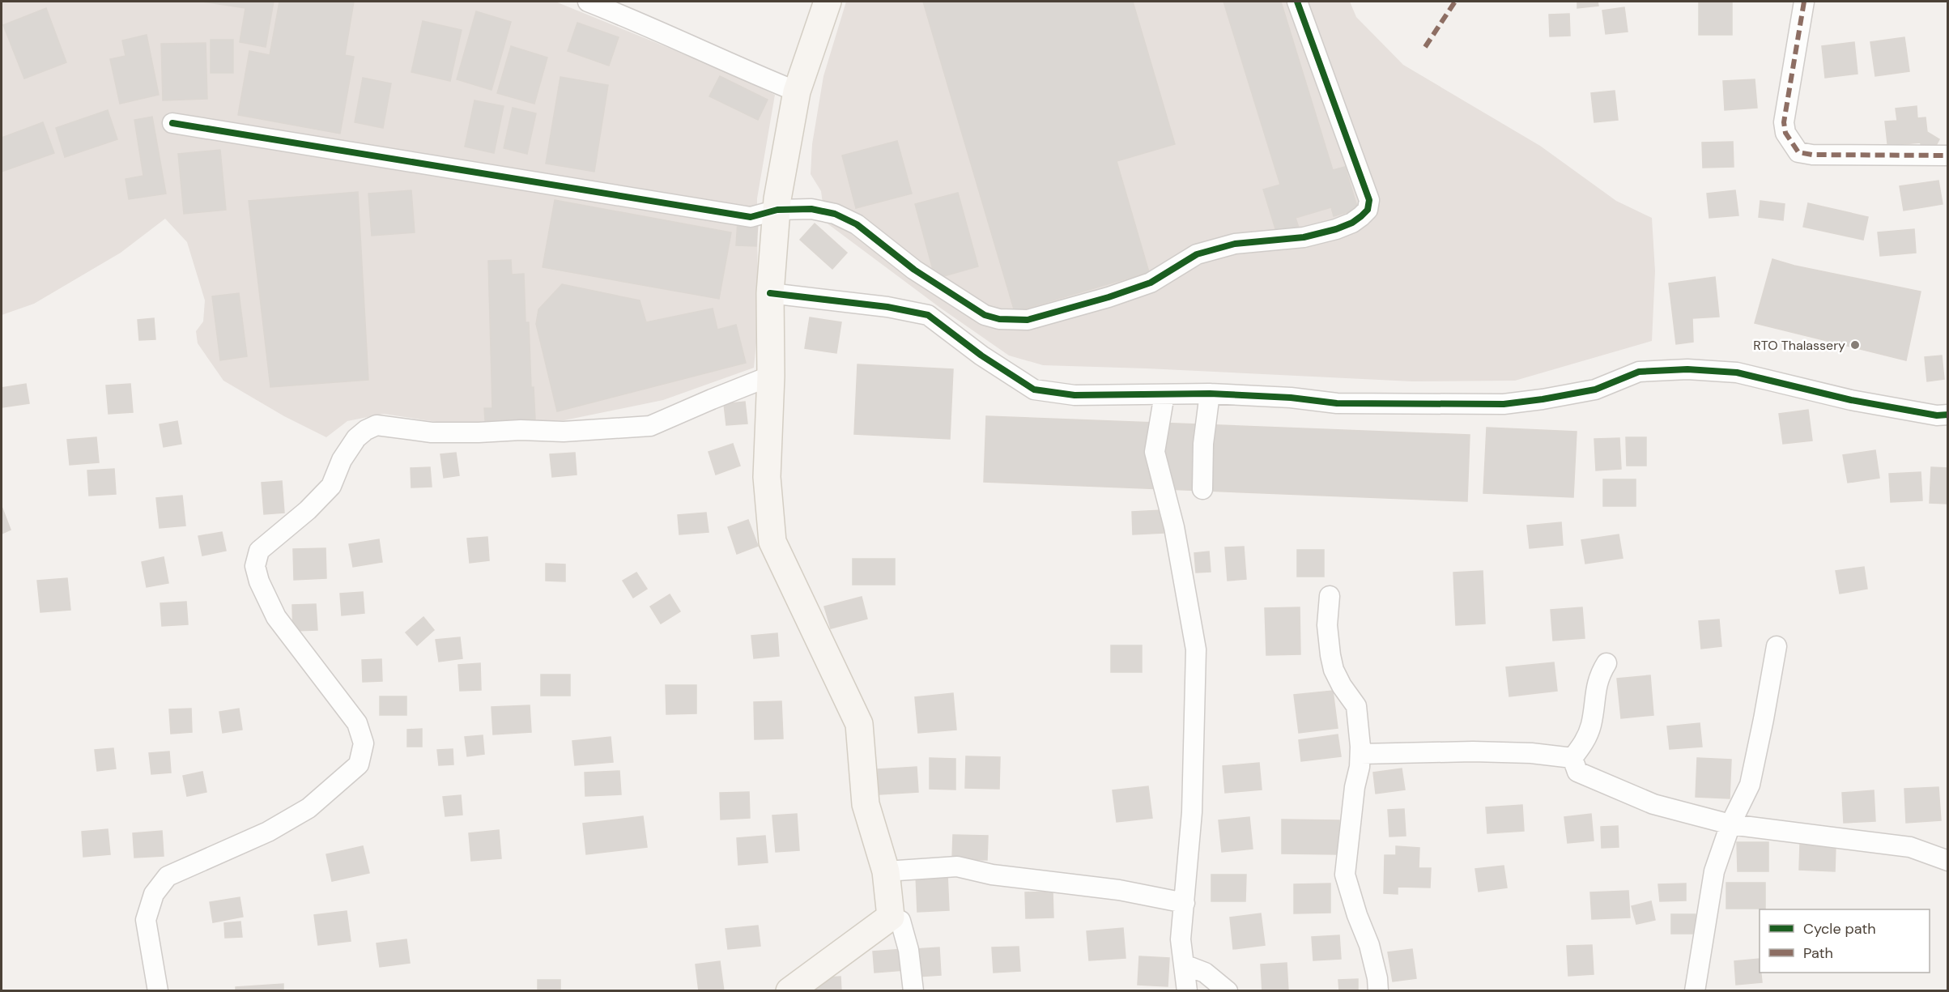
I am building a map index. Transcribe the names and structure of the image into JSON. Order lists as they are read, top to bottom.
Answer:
{
  "places": ["RTO Thalassery"],
  "legend": ["Cycle path", "Path"]
}
